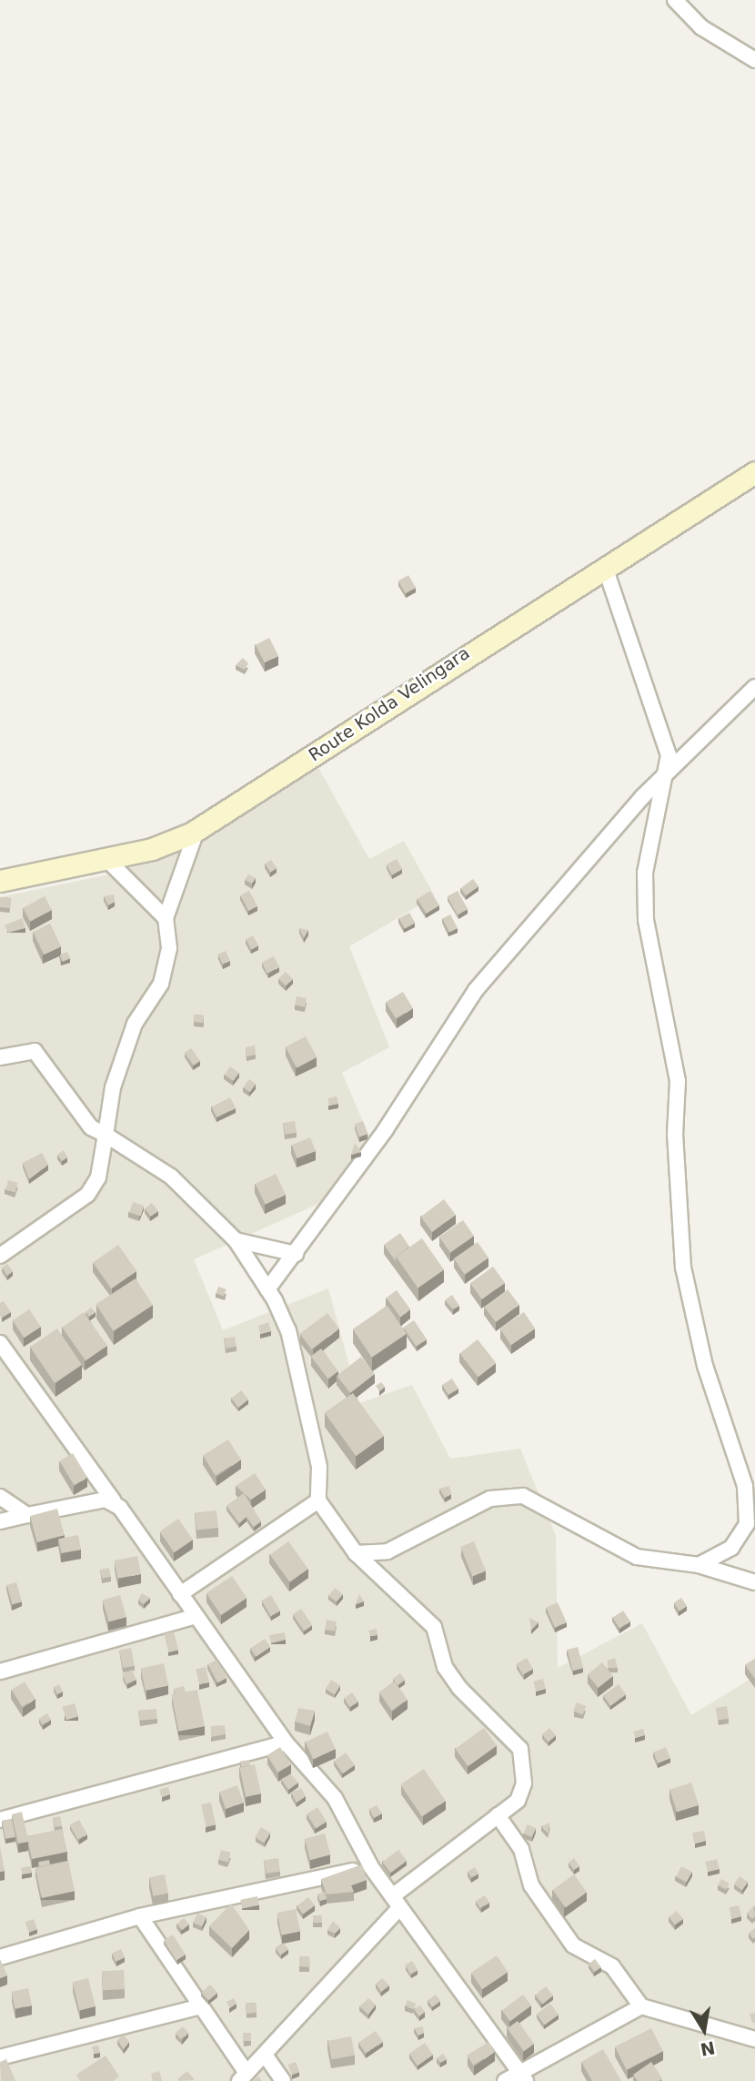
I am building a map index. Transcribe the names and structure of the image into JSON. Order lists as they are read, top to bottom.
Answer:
{
  "streets": {
    "main road": ["Route Kolda Velingara"]
  },
  "north": "bottom"
}
